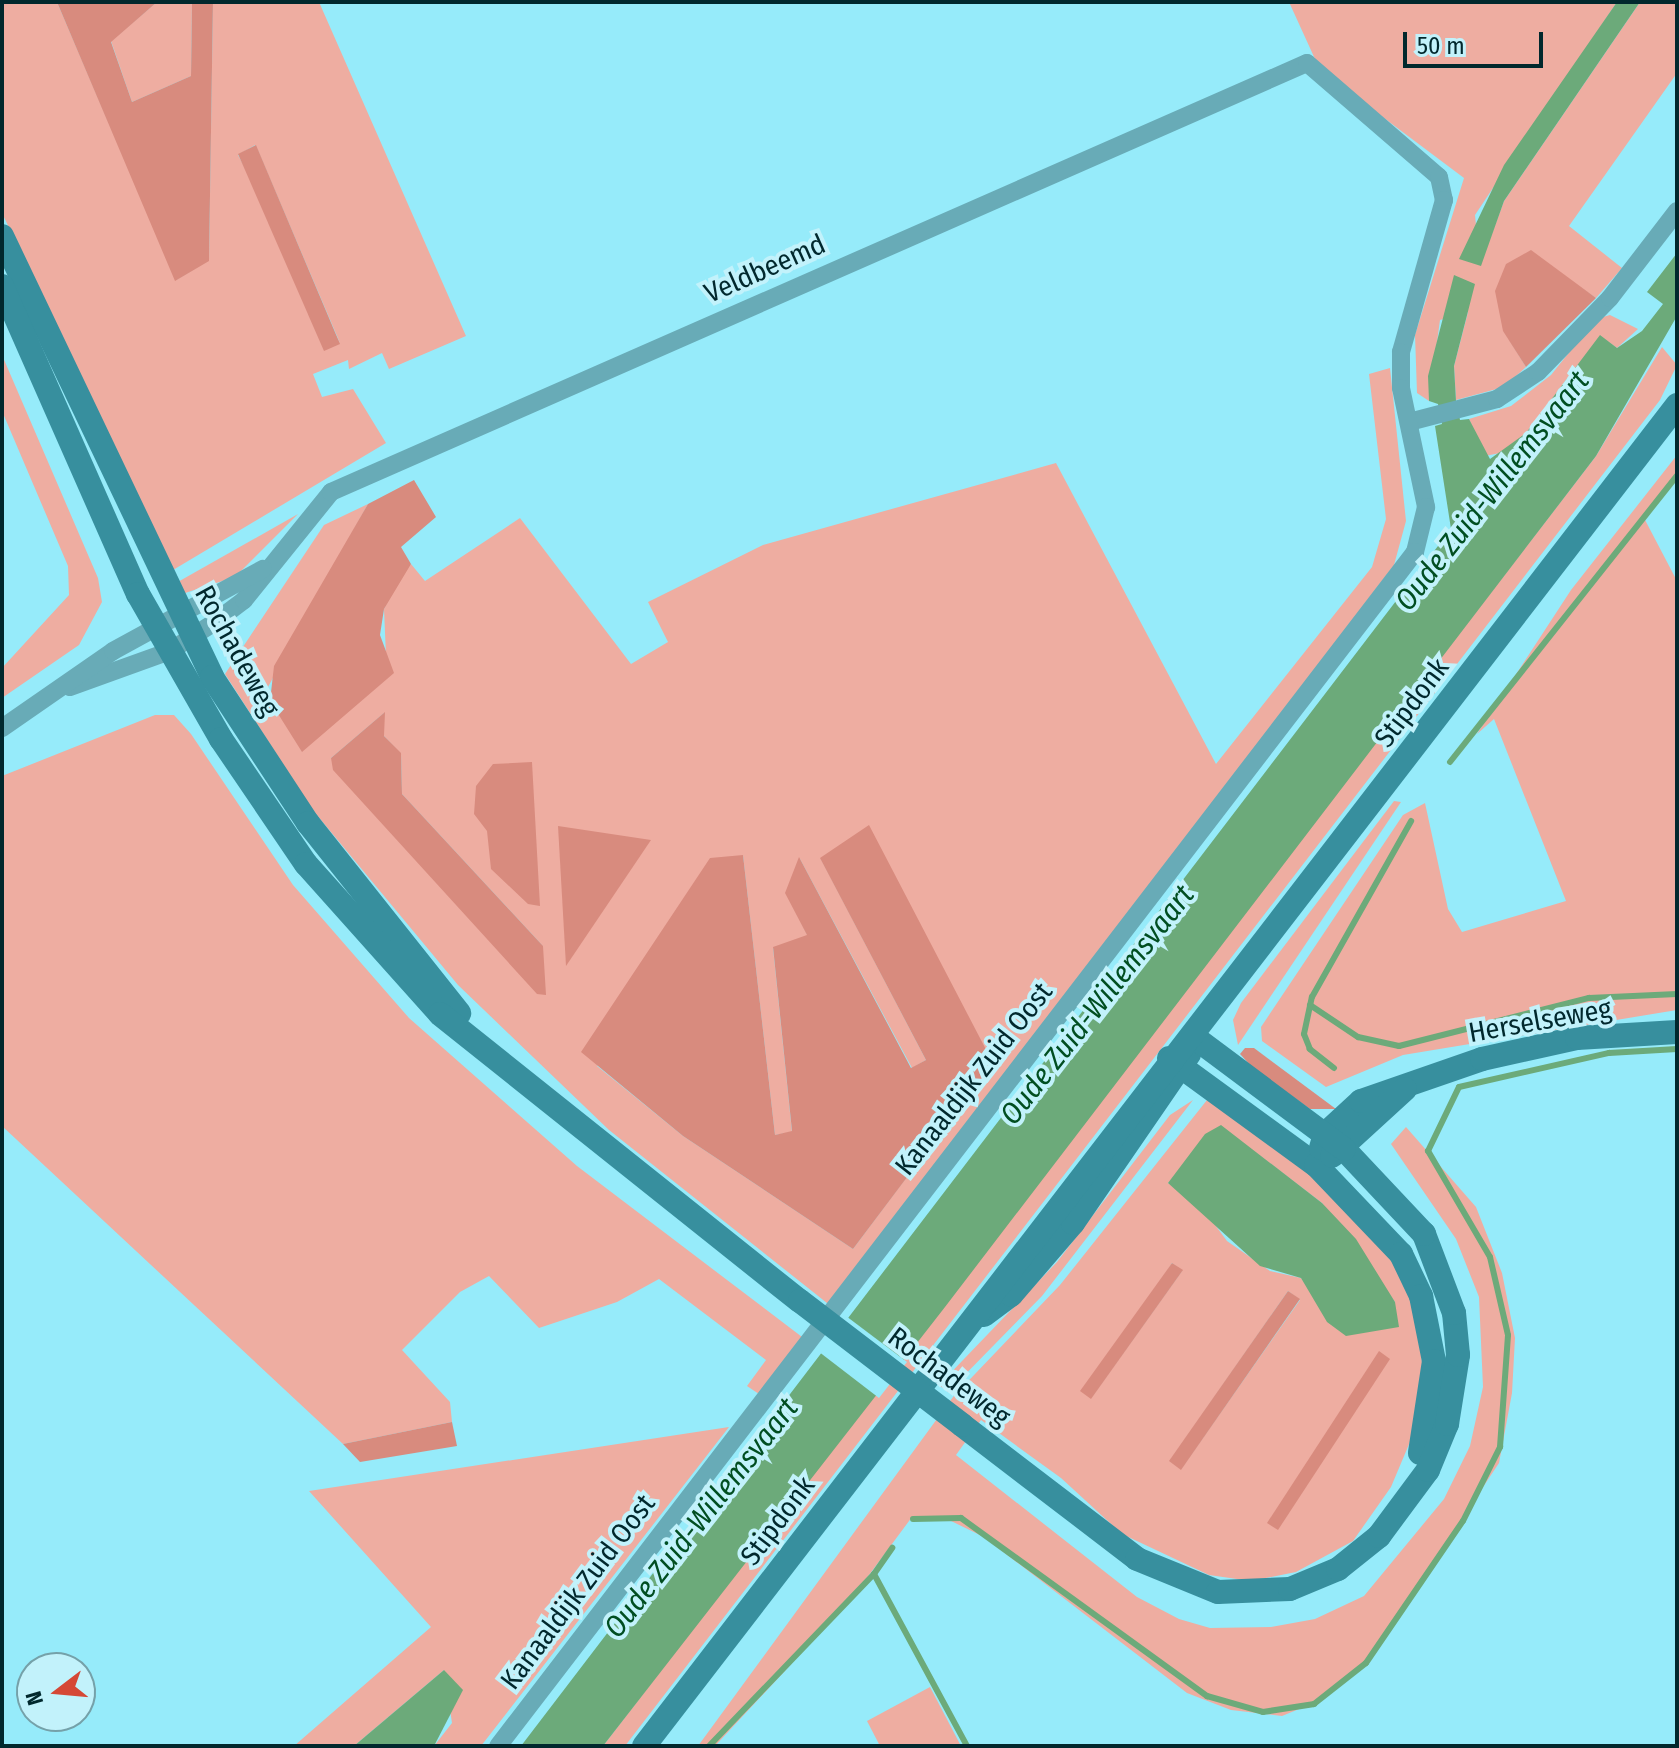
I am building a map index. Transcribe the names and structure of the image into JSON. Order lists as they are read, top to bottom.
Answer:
{
  "streets": {
    "main road": ["Rochadeweg", "Stipdonk", "Herselseweg"],
    "street": ["Veldbeemd", "Kanaaldijk Zuid Oost"]
  },
  "crossings": [
    ["Veldbeemd", "Rochadeweg"],
    ["Veldbeemd", "Kanaaldijk Zuid Oost"],
    ["Rochadeweg", "Stipdonk"],
    ["Rochadeweg", "Herselseweg"]
  ],
  "water": ["Oude Zuid-Willemsvaart"],
  "scale_bar": "50 m",
  "north": "left"
}
